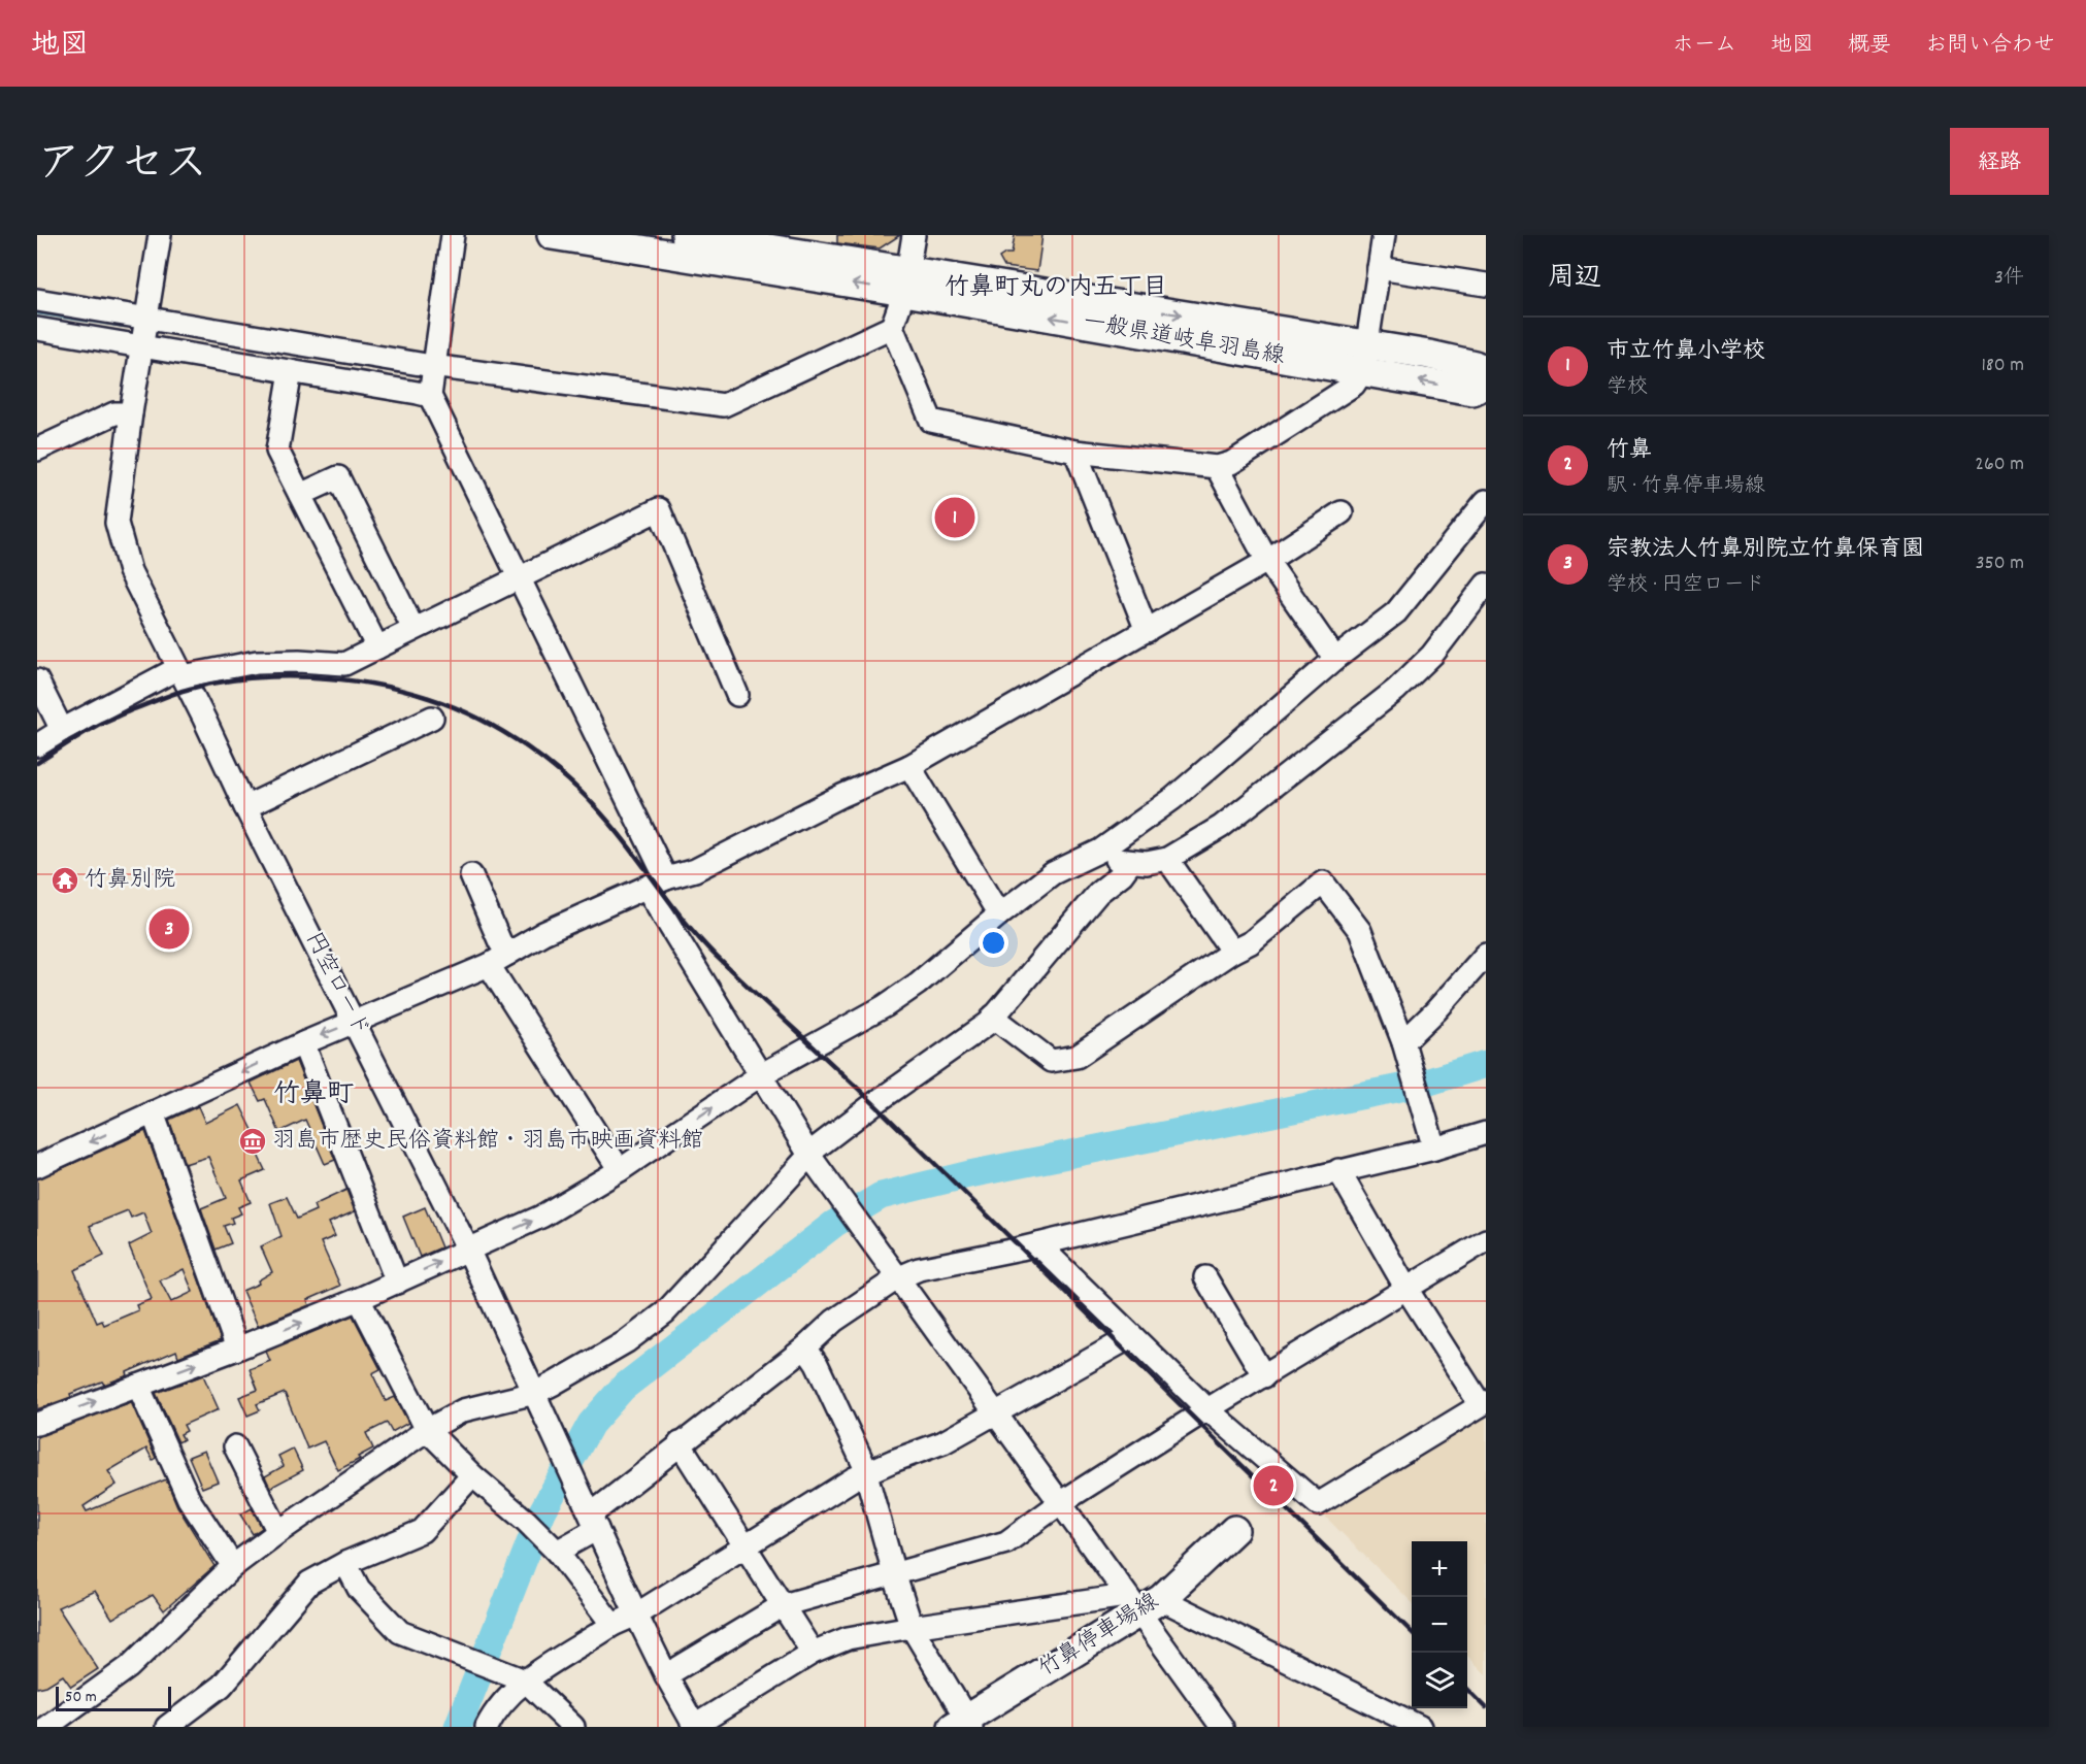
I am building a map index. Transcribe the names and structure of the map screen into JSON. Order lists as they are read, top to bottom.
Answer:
{
  "streets": {
    "main road": ["一般県道岐阜羽島線", "竹鼻停車場線"],
    "street": ["円空ロード"]
  },
  "districts": ["竹鼻町丸の内五丁目", "竹鼻町"],
  "places": {
    "temple": ["竹鼻別院"],
    "museum": ["羽島市歴史民俗資料館・羽島市映画資料館"]
  },
  "scale_bar": "50 m",
  "page": {
    "header": "地図",
    "nav": [
      "ホーム",
      "地図",
      "概要",
      "お問い合わせ"
    ],
    "title": "アクセス",
    "buttons": "経路",
    "heading": ["周辺", "3件"],
    "list": [
      {
        "mark": "1",
        "name": "市立竹鼻小学校",
        "note": "学校",
        "value": "180 m"
      },
      {
        "mark": "2",
        "name": "竹鼻",
        "note": "駅 · 竹鼻停車場線",
        "value": "260 m"
      },
      {
        "mark": "3",
        "name": "宗教法人竹鼻別院立竹鼻保育園",
        "note": "学校 · 円空ロード",
        "value": "350 m"
      }
    ],
    "pins": ["1", "3", "2"],
    "map_buttons": ["+", "−"],
    "scale": "50 m"
  }
}
